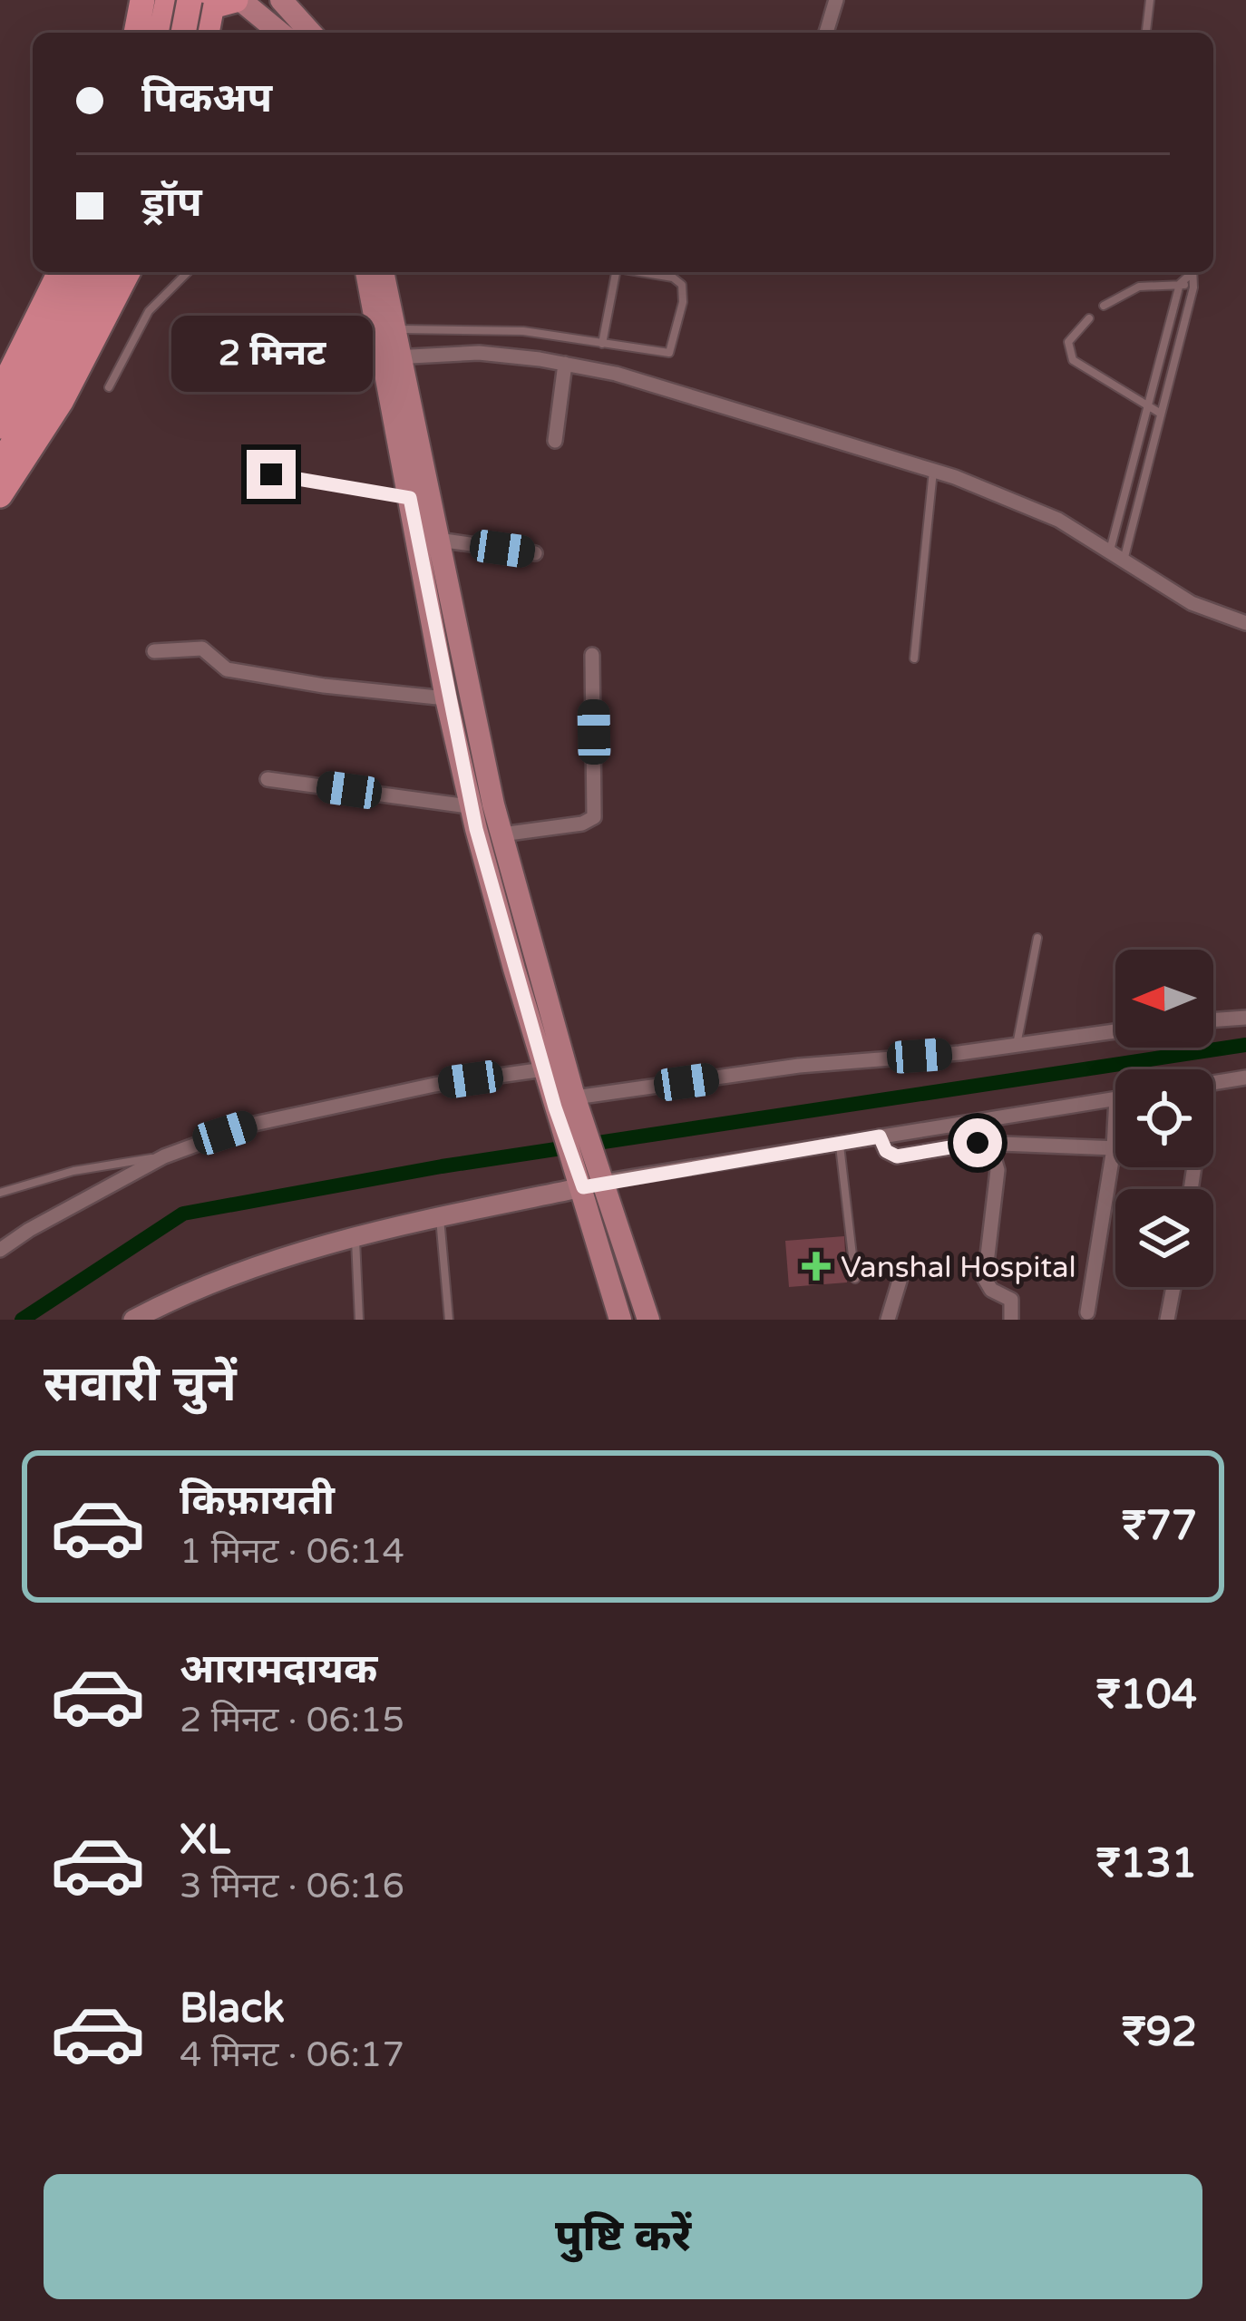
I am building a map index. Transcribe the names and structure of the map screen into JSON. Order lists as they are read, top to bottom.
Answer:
{
  "places": {
    "health": ["Vanshal Hospital"]
  },
  "north": "left",
  "page": {
    "banner": ["पिकअप", "ड्रॉप"],
    "bubble": "2 मिनट",
    "heading": "सवारी चुनें",
    "list": [
      {
        "name": "किफ़ायती",
        "note": "1 मिनट · 06:14",
        "value": "₹77"
      },
      {
        "name": "आरामदायक",
        "note": "2 मिनट · 06:15",
        "value": "₹104"
      },
      {
        "name": "XL",
        "note": "3 मिनट · 06:16",
        "value": "₹131"
      },
      {
        "name": "Black",
        "note": "4 मिनट · 06:17",
        "value": "₹92"
      }
    ],
    "buttons": "पुष्टि करें"
  }
}
